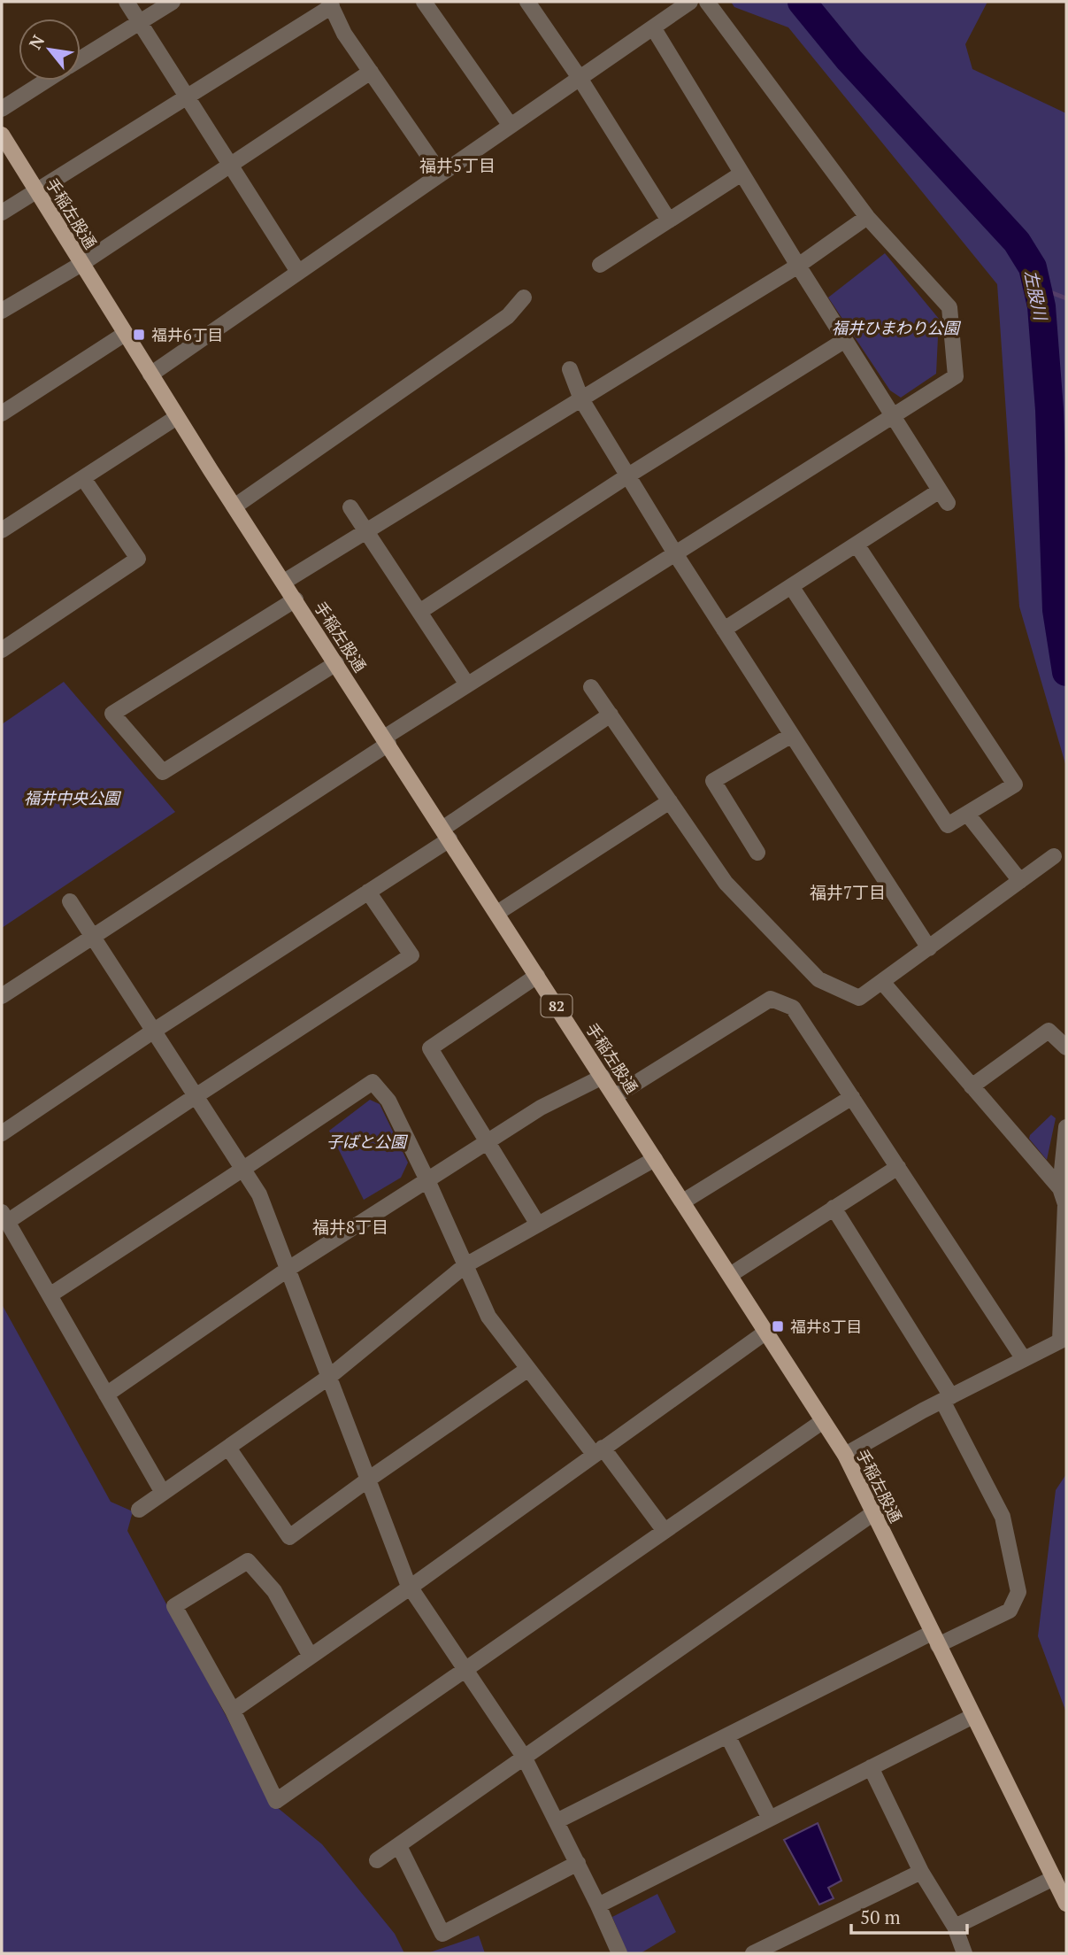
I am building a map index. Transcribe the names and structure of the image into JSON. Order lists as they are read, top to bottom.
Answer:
{
  "streets": {
    "main road": ["手稲左股通", "82"]
  },
  "districts": ["福井5丁目", "福井7丁目", "福井8丁目"],
  "water": ["左股川"],
  "parks": ["福井ひまわり公園", "福井中央公園", "子ばと公園"],
  "places": {
    "transit": ["福井6丁目", "福井8丁目"]
  },
  "scale_bar": "50 m",
  "north": "top left"
}
